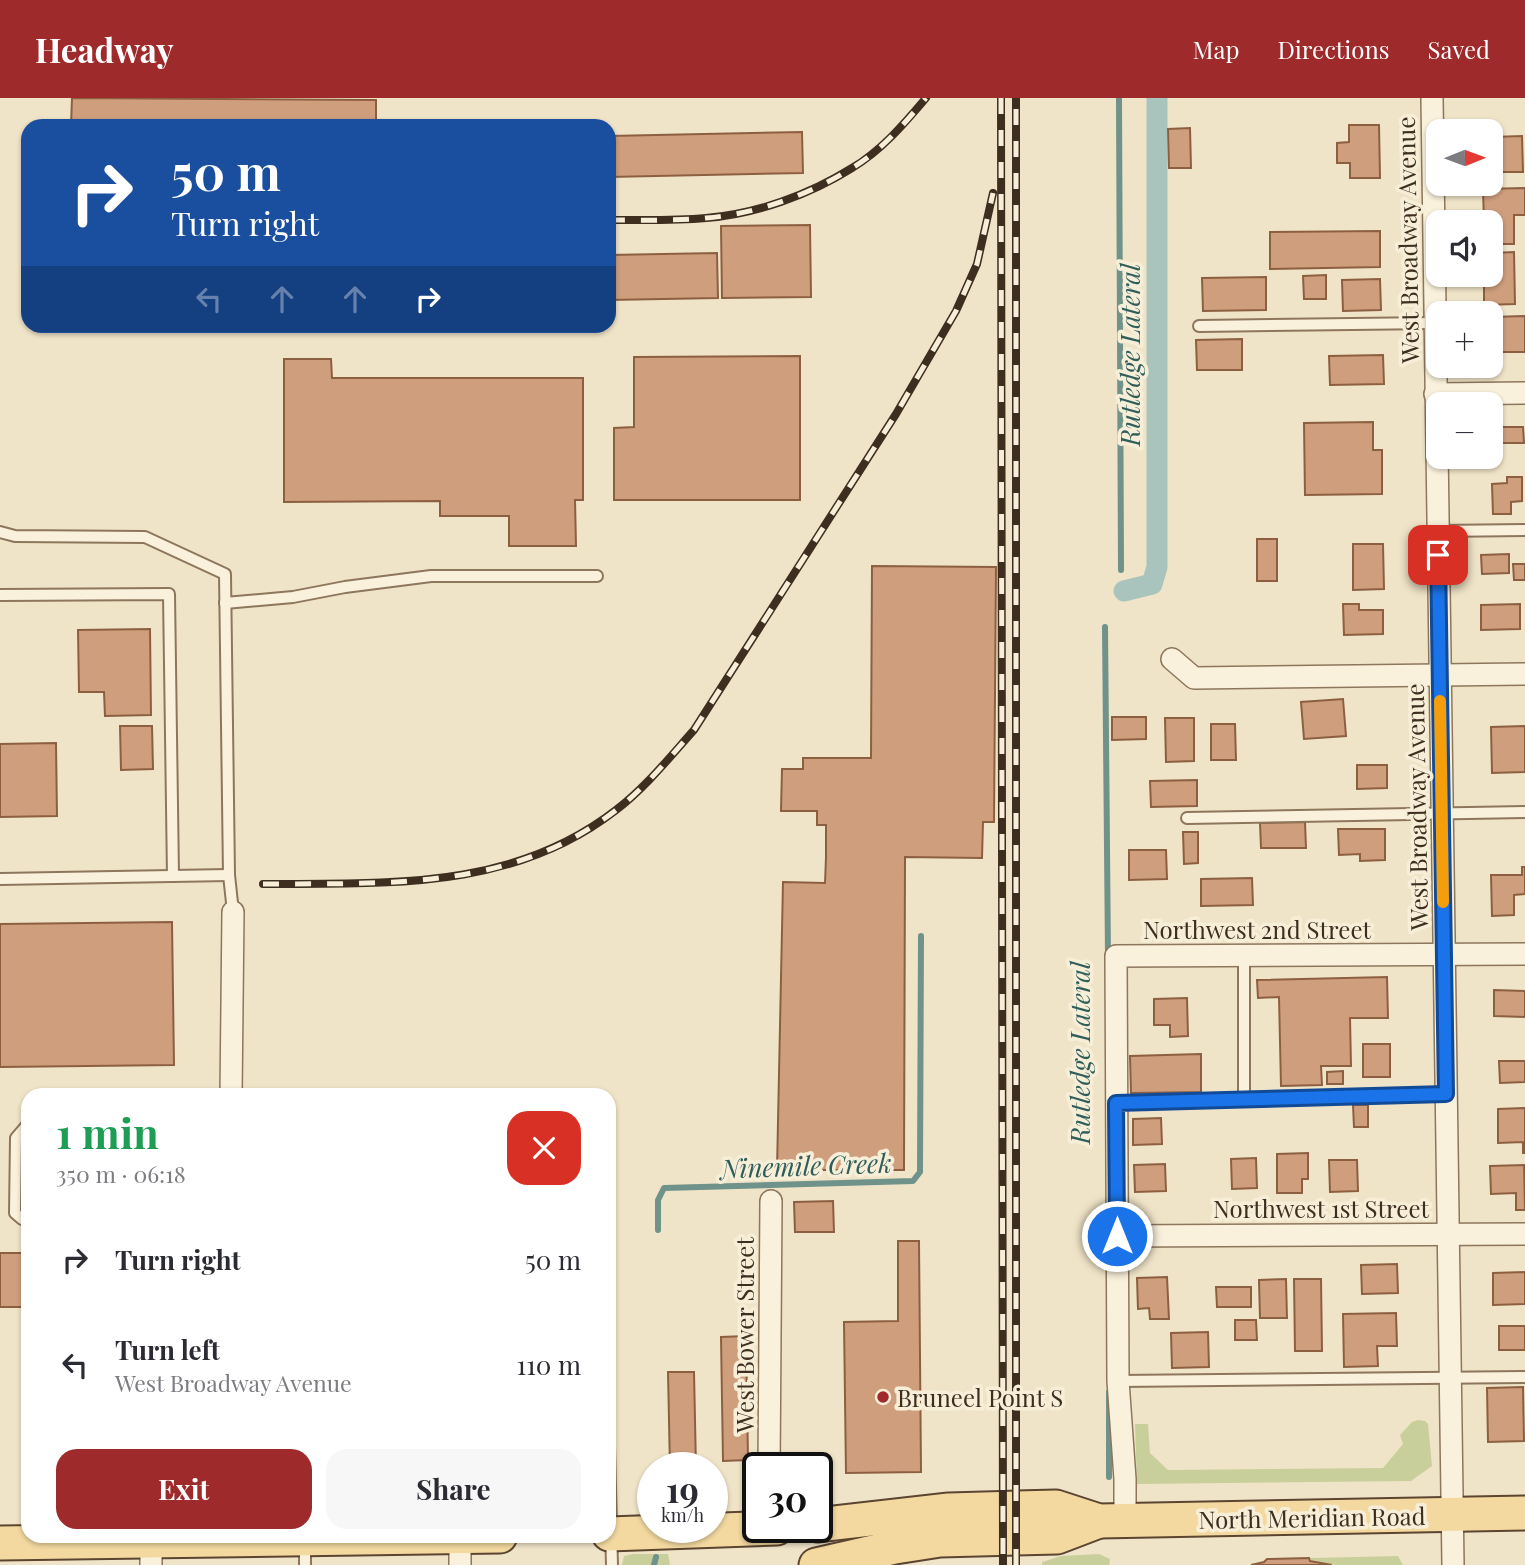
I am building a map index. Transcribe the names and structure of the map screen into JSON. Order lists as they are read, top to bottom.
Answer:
{
  "streets": {
    "main road": ["North Meridian Road"],
    "street": [
      "West Broadway Avenue",
      "Northwest 2nd Street",
      "Northwest 1st Street",
      "West Bower Street"
    ]
  },
  "crossings": [
    ["West Broadway Avenue", "Northwest 2nd Street"],
    ["West Broadway Avenue", "Northwest 1st Street"],
    ["West Broadway Avenue", "North Meridian Road"]
  ],
  "water": ["Rutledge Lateral", "Ninemile Creek"],
  "places": ["Bruneel Point S"],
  "north": "right",
  "page": {
    "header": "Headway",
    "nav": ["Map", "Directions", "Saved"],
    "map_buttons": ["+", "−"],
    "turn": ["50 m", "Turn right"],
    "heading": ["1 min", "350 m · 06:18"],
    "list": [
      {
        "name": "Turn right",
        "value": "50 m"
      },
      {
        "name": "Turn left",
        "note": "West Broadway Avenue",
        "value": "110 m"
      }
    ],
    "buttons": ["Exit", "Share"],
    "speed": "19 km/h",
    "limit": "30"
  }
}
